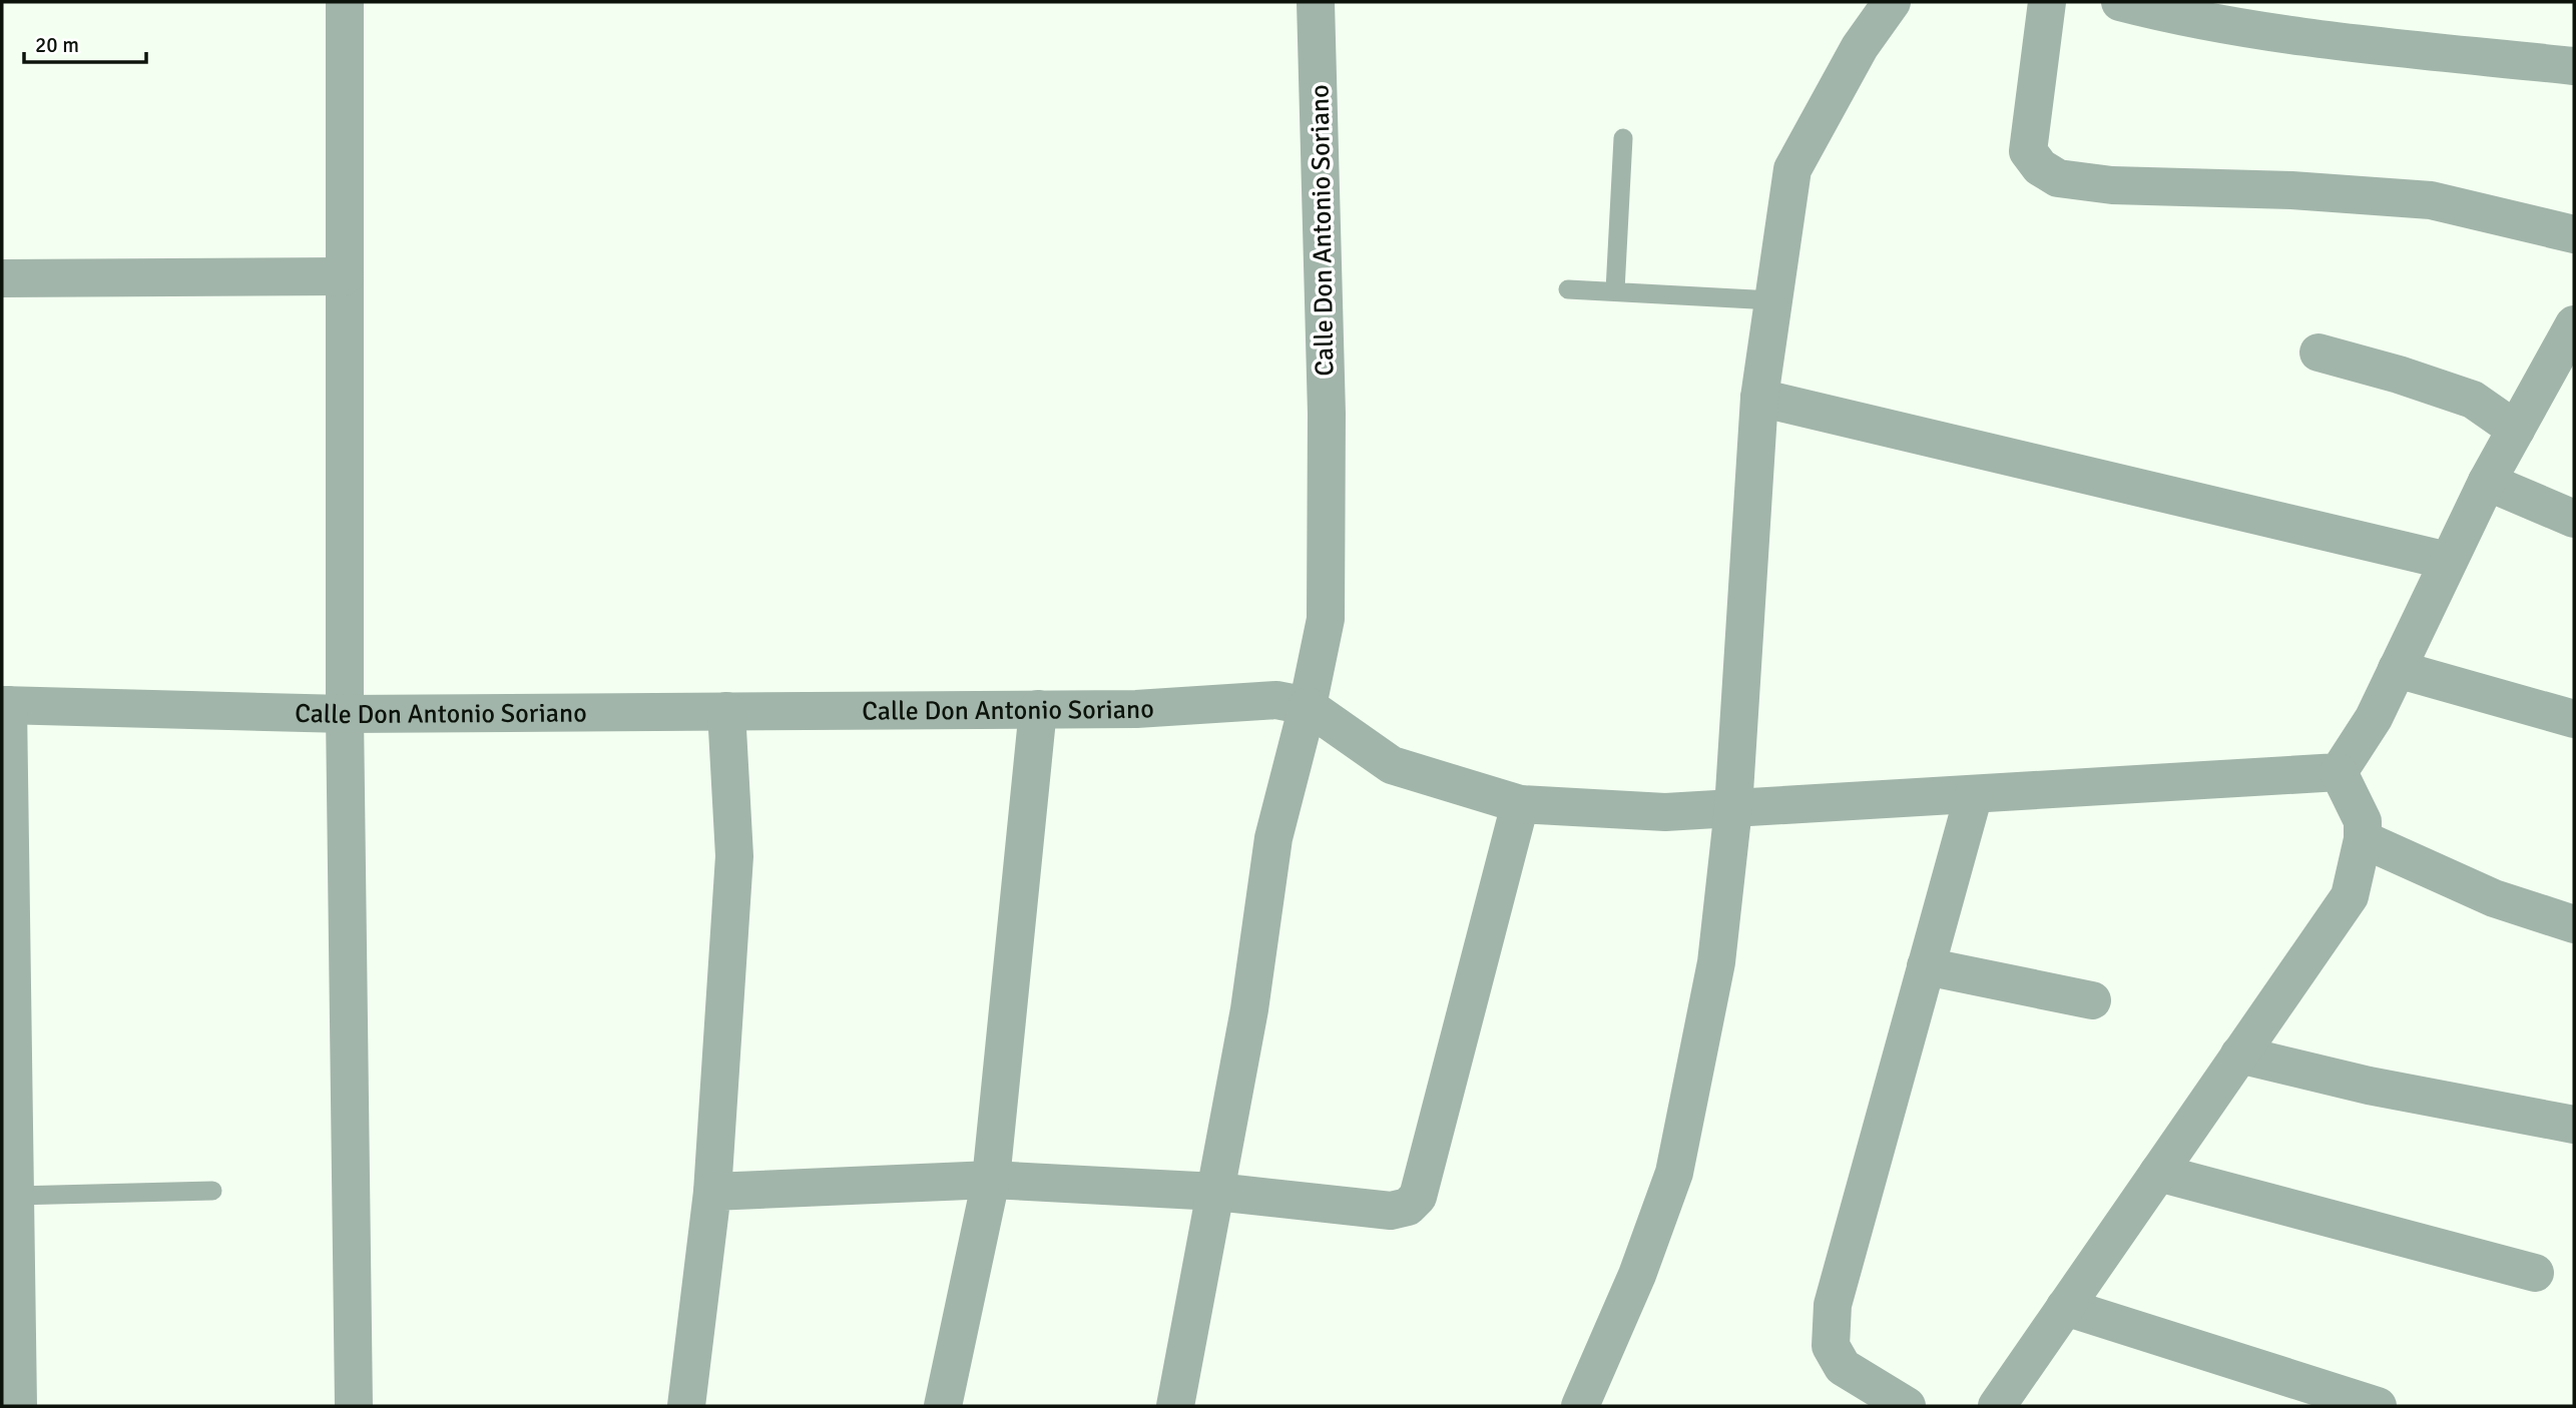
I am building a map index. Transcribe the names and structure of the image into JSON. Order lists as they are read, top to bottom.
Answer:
{
  "streets": {
    "street": ["Calle Don Antonio Soriano"]
  },
  "scale_bar": "20 m"
}
